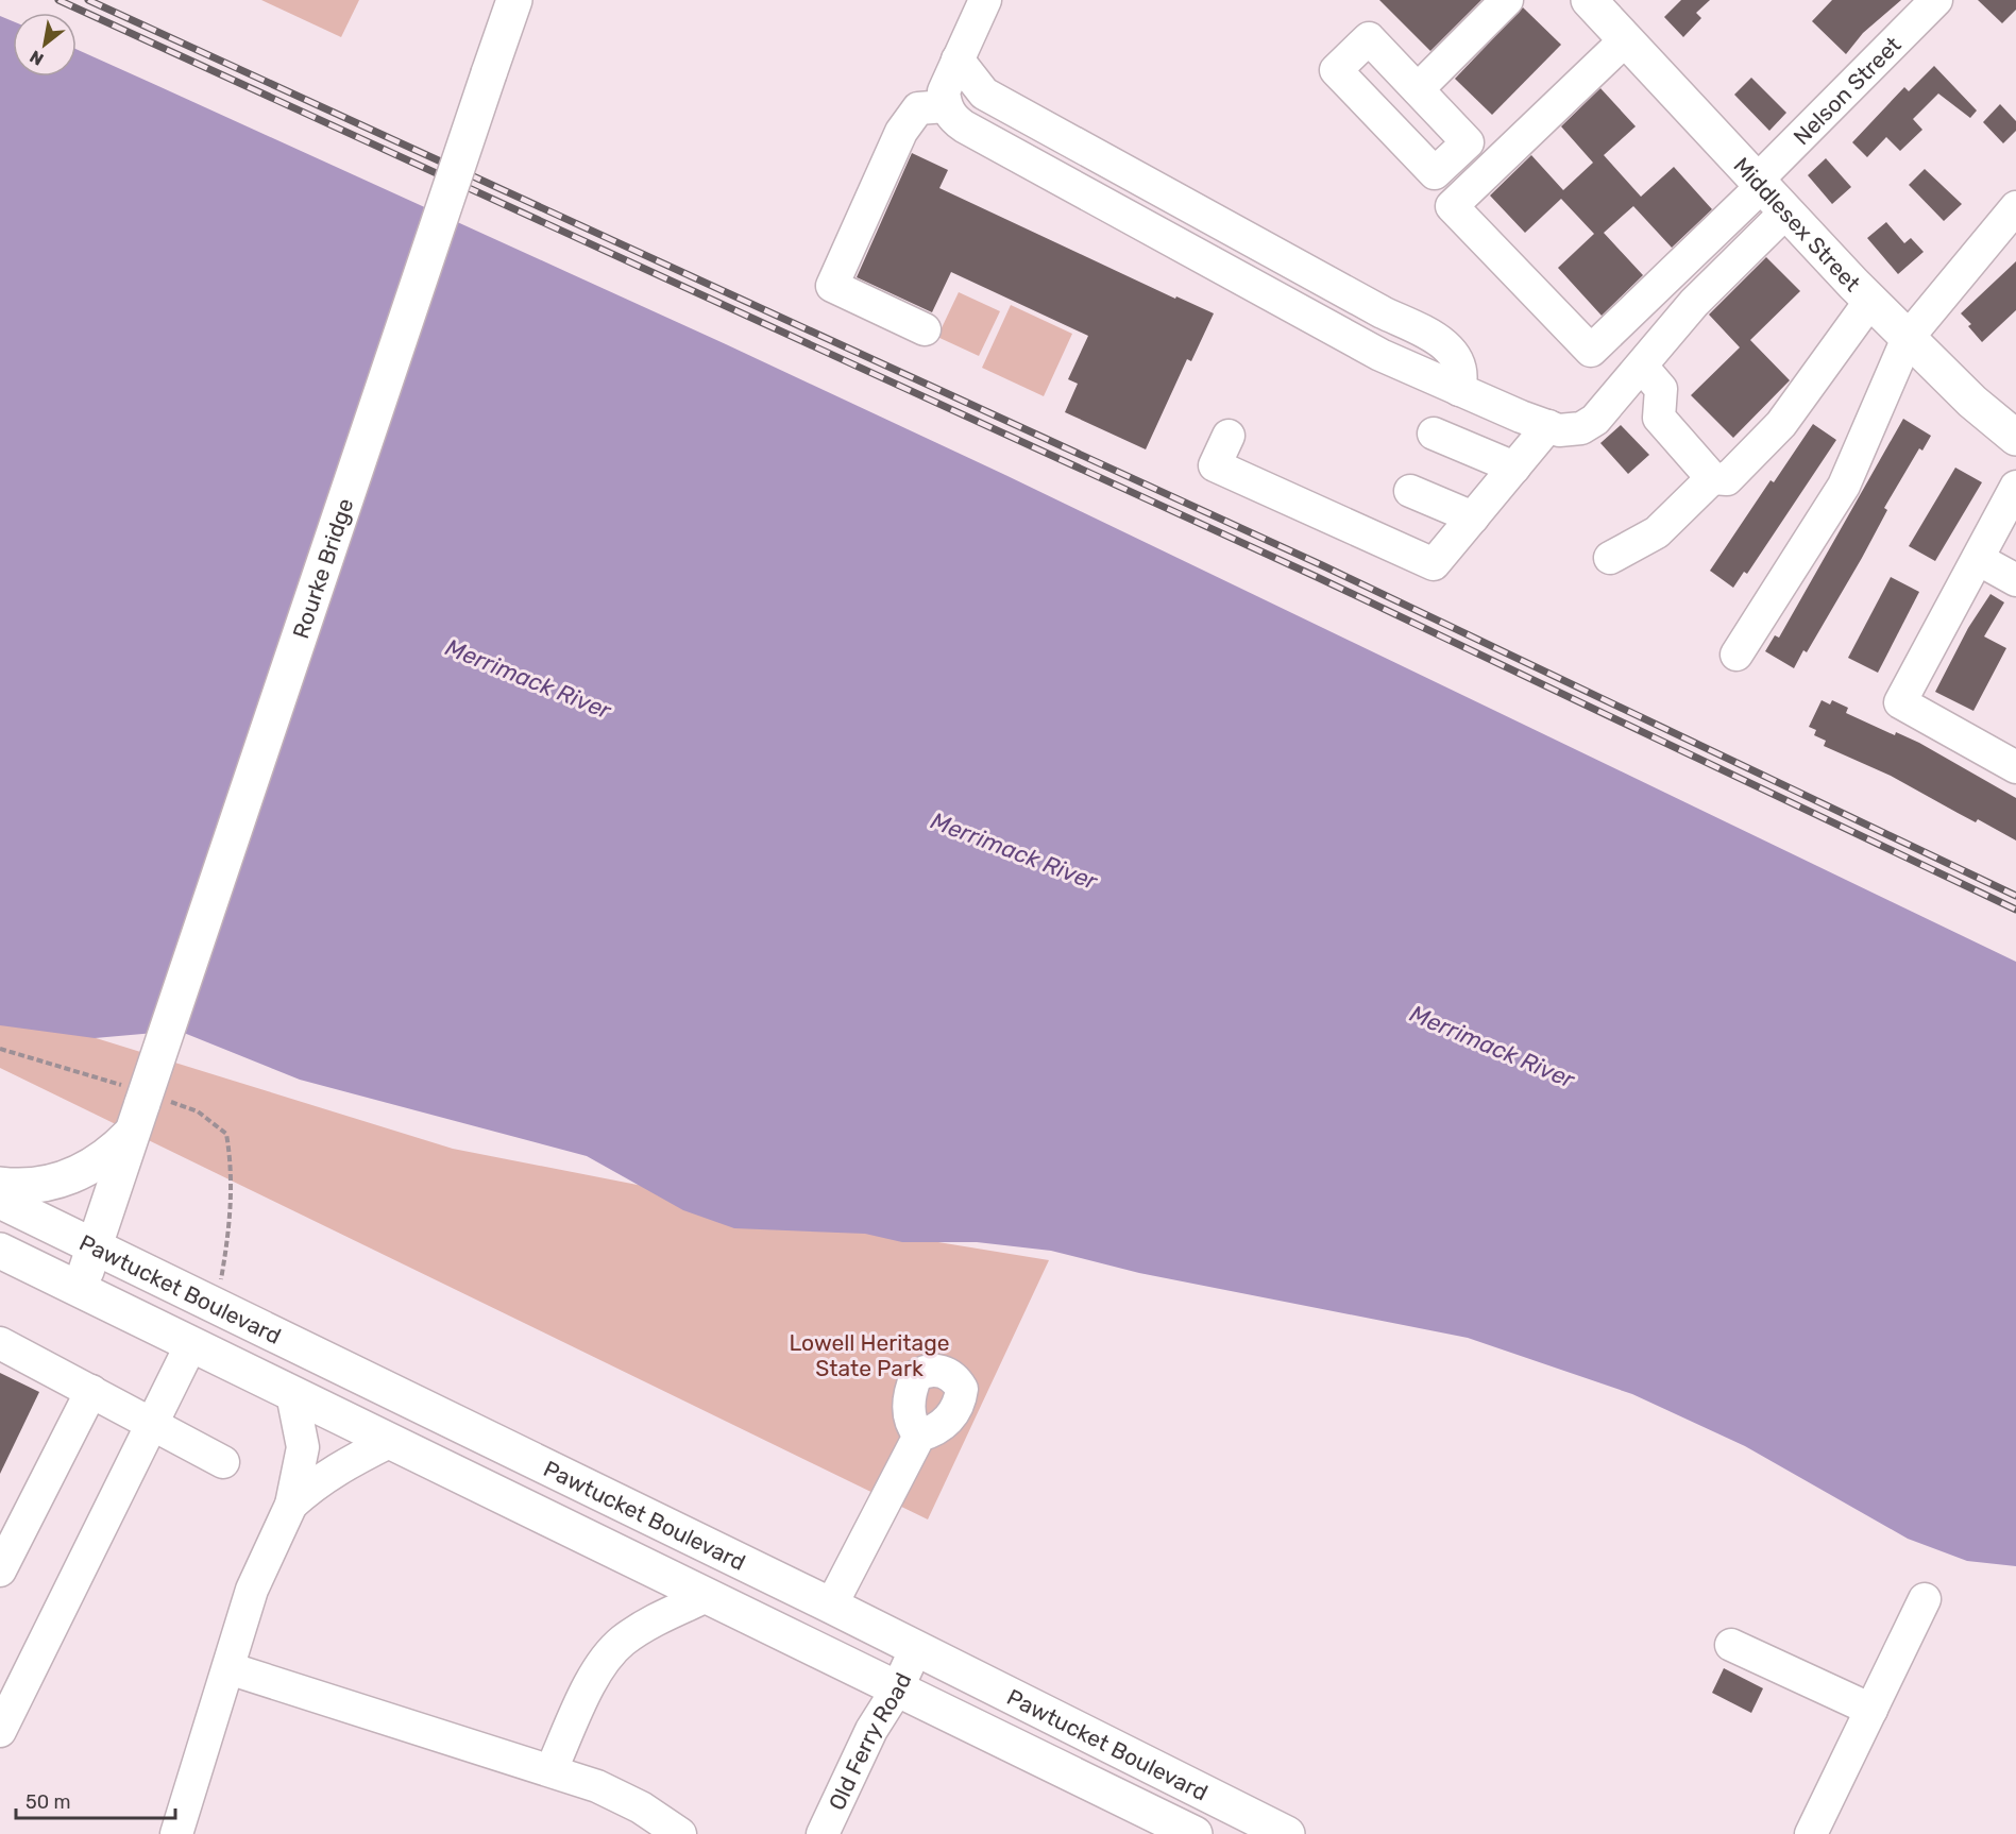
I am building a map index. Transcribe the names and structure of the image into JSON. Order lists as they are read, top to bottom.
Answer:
{
  "streets": {
    "main road": ["Middlesex Street", "Rourke Bridge", "Pawtucket Boulevard"],
    "street": ["Nelson Street", "Old Ferry Road"]
  },
  "crossings": [
    ["Nelson Street", "Middlesex Street"],
    ["Rourke Bridge", "Pawtucket Boulevard"],
    ["Pawtucket Boulevard", "Old Ferry Road"]
  ],
  "water": ["Merrimack River"],
  "parks": ["Lowell Heritage State Park"],
  "scale_bar": "50 m",
  "north": "bottom left"
}
